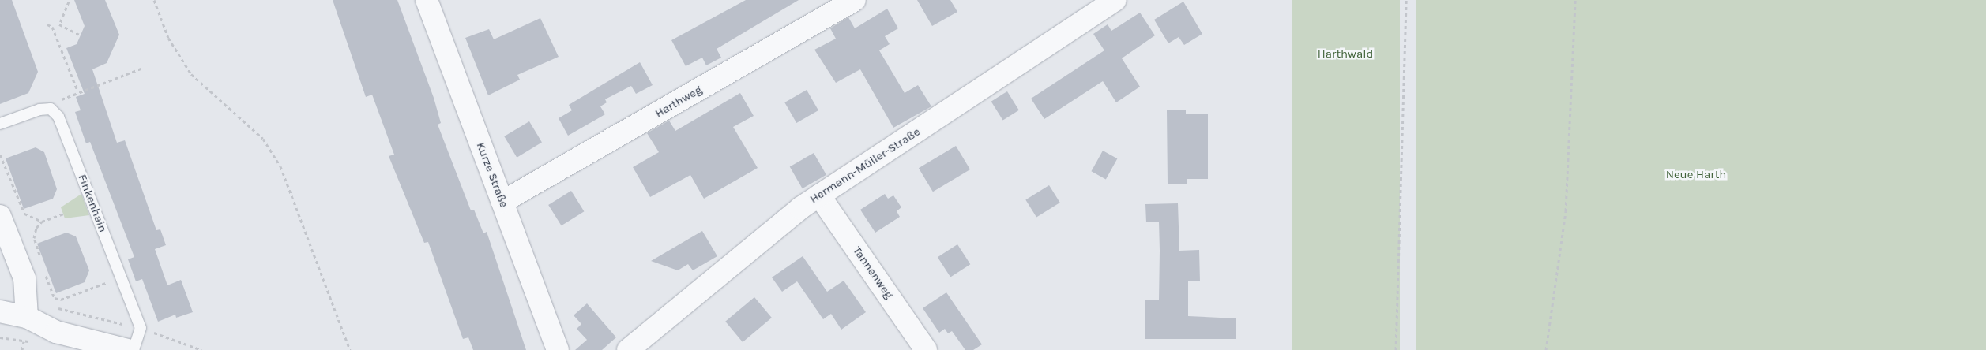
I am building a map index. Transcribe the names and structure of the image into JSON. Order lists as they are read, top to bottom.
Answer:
{
  "streets": {
    "street": [
      "Harthweg",
      "Hermann-Müller-Straße",
      "Kurze Straße",
      "Tannenweg"
    ],
    "lane": ["Finkenhain"]
  },
  "crossings": [
    ["Harthweg", "Kurze Straße"],
    ["Hermann-Müller-Straße", "Tannenweg"]
  ],
  "parks": ["Harthwald", "Neue Harth"]
}
